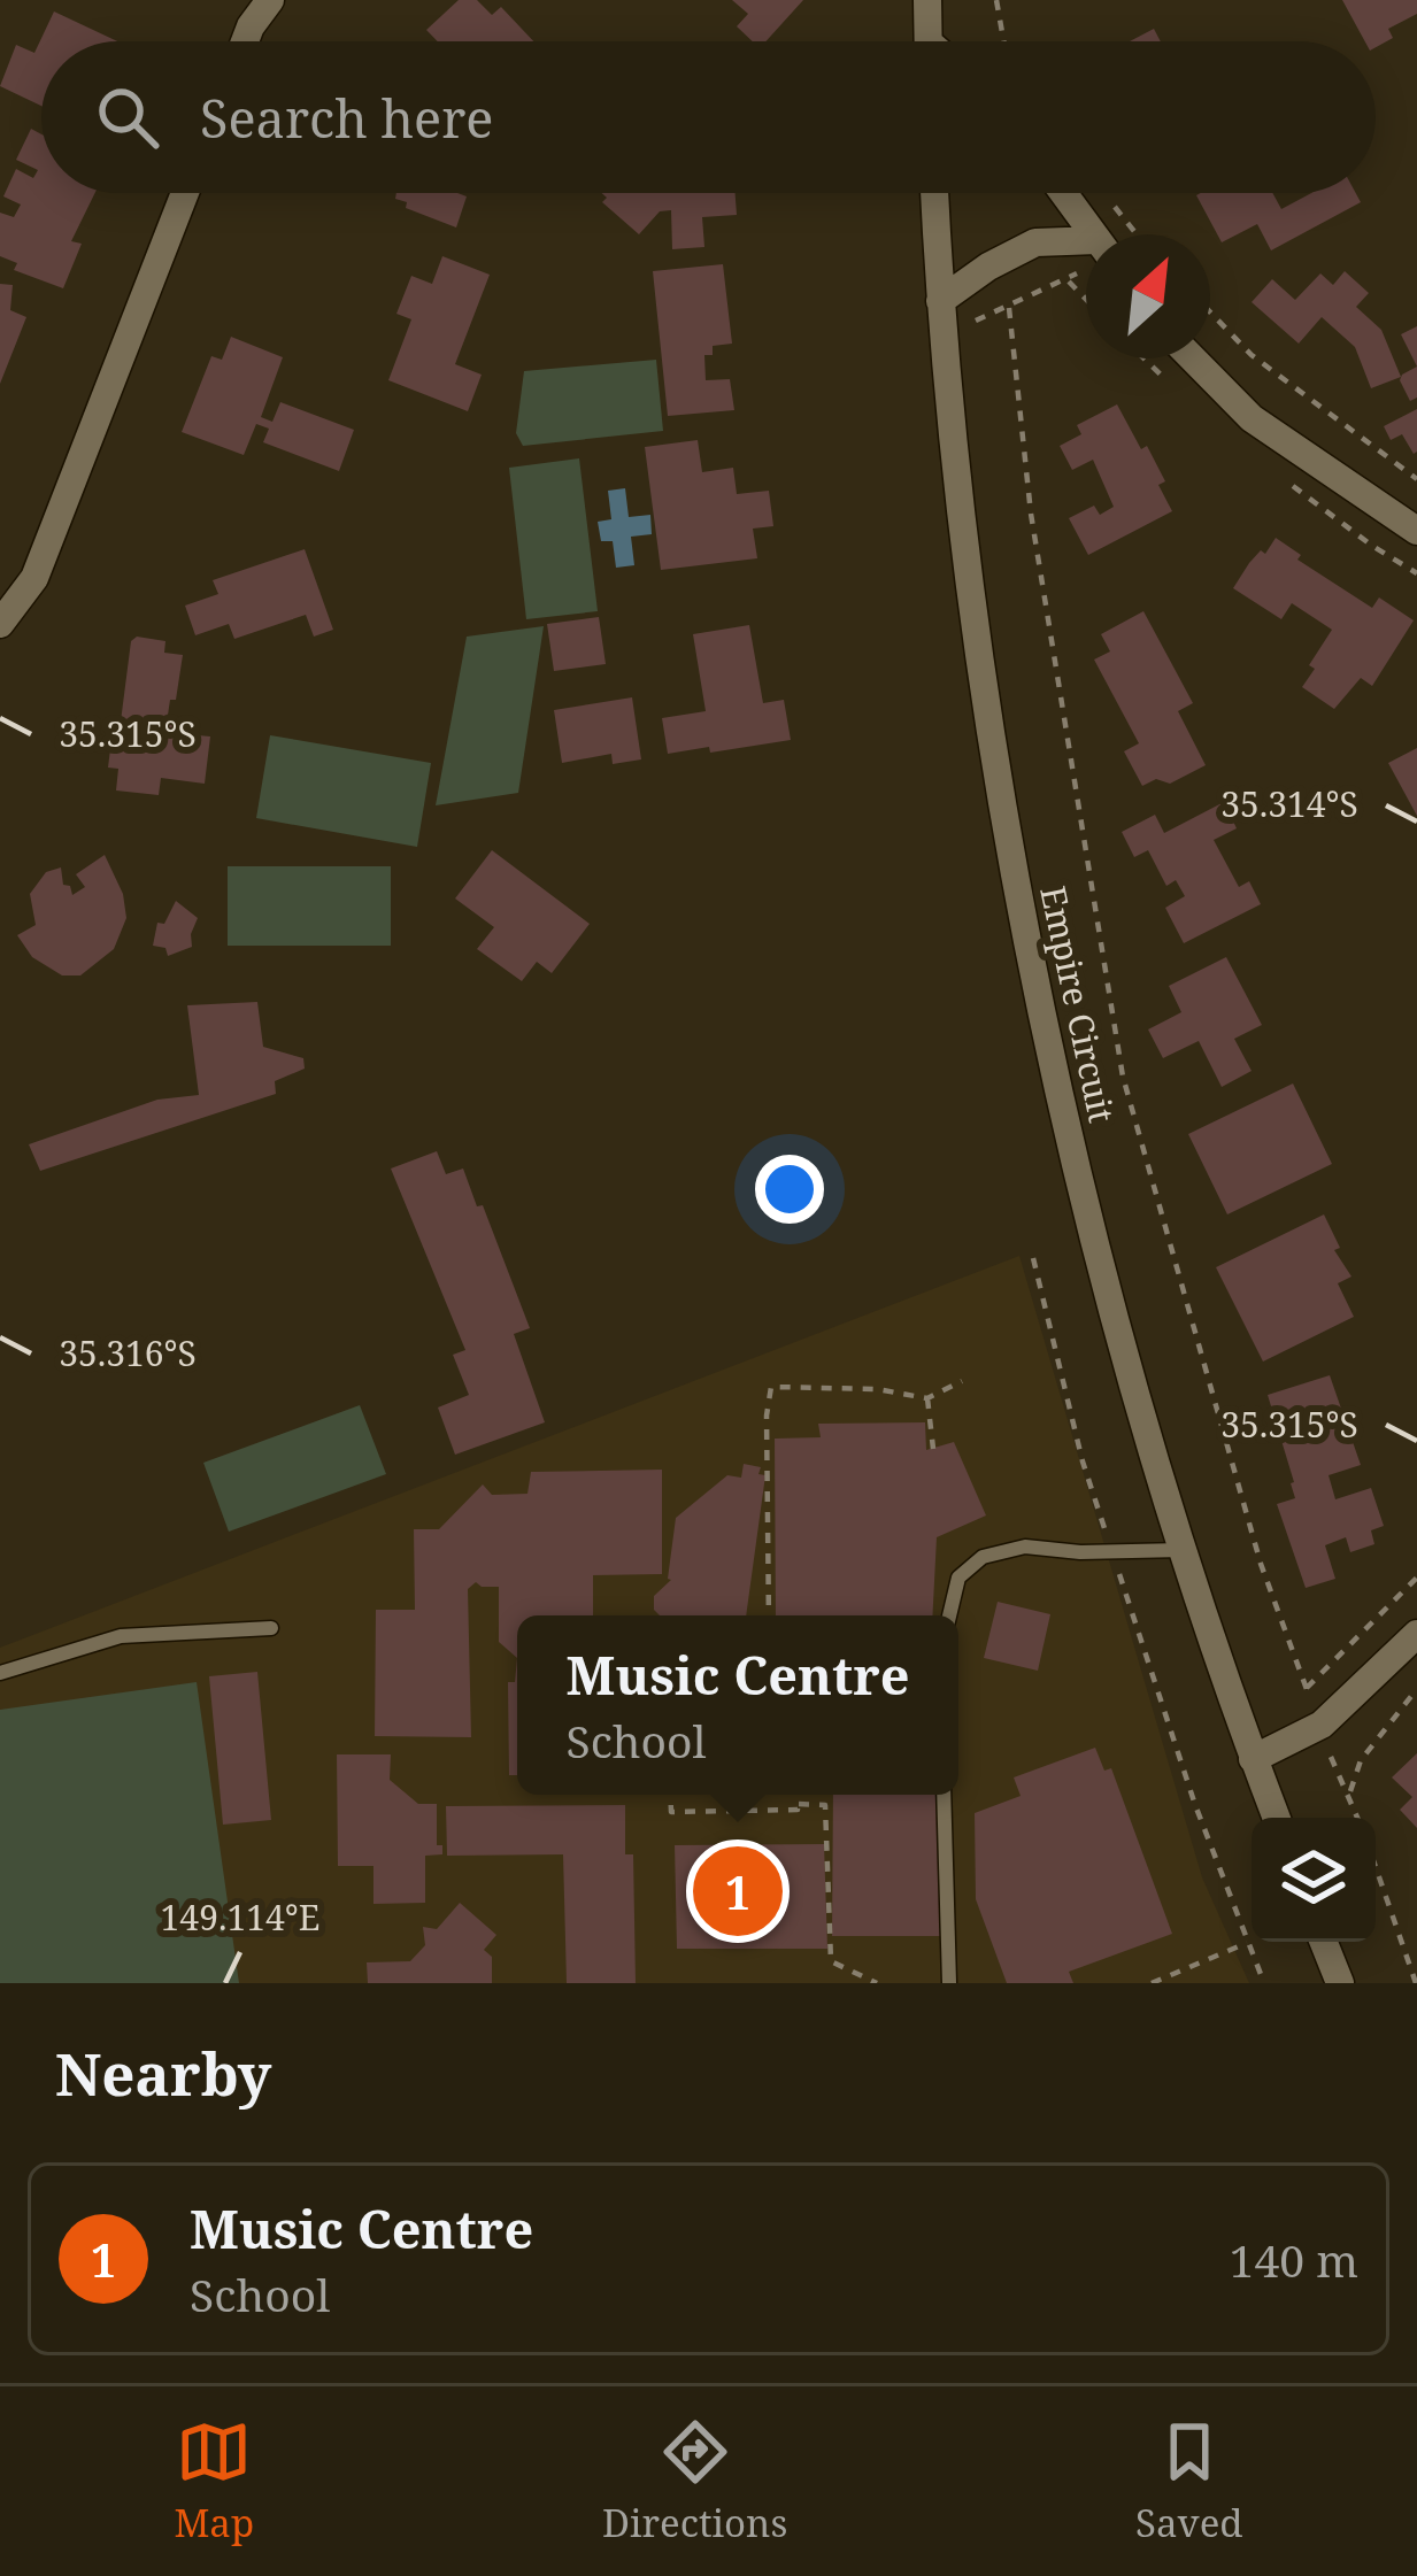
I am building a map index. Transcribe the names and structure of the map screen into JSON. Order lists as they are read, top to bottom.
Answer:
{
  "streets": {
    "street": ["Empire Circuit"]
  },
  "north": "top right",
  "page": {
    "search": "Search here",
    "popup": ["Music Centre", "School"],
    "pins": "1",
    "heading": "Nearby",
    "list": [
      {
        "mark": "1",
        "name": "Music Centre",
        "note": "School",
        "value": "140 m"
      }
    ],
    "nav": ["Map", "Directions", "Saved"]
  },
  "coordinates": [
    "35.315°S",
    "35.314°S",
    "35.316°S",
    "149.114°E"
  ]
}
